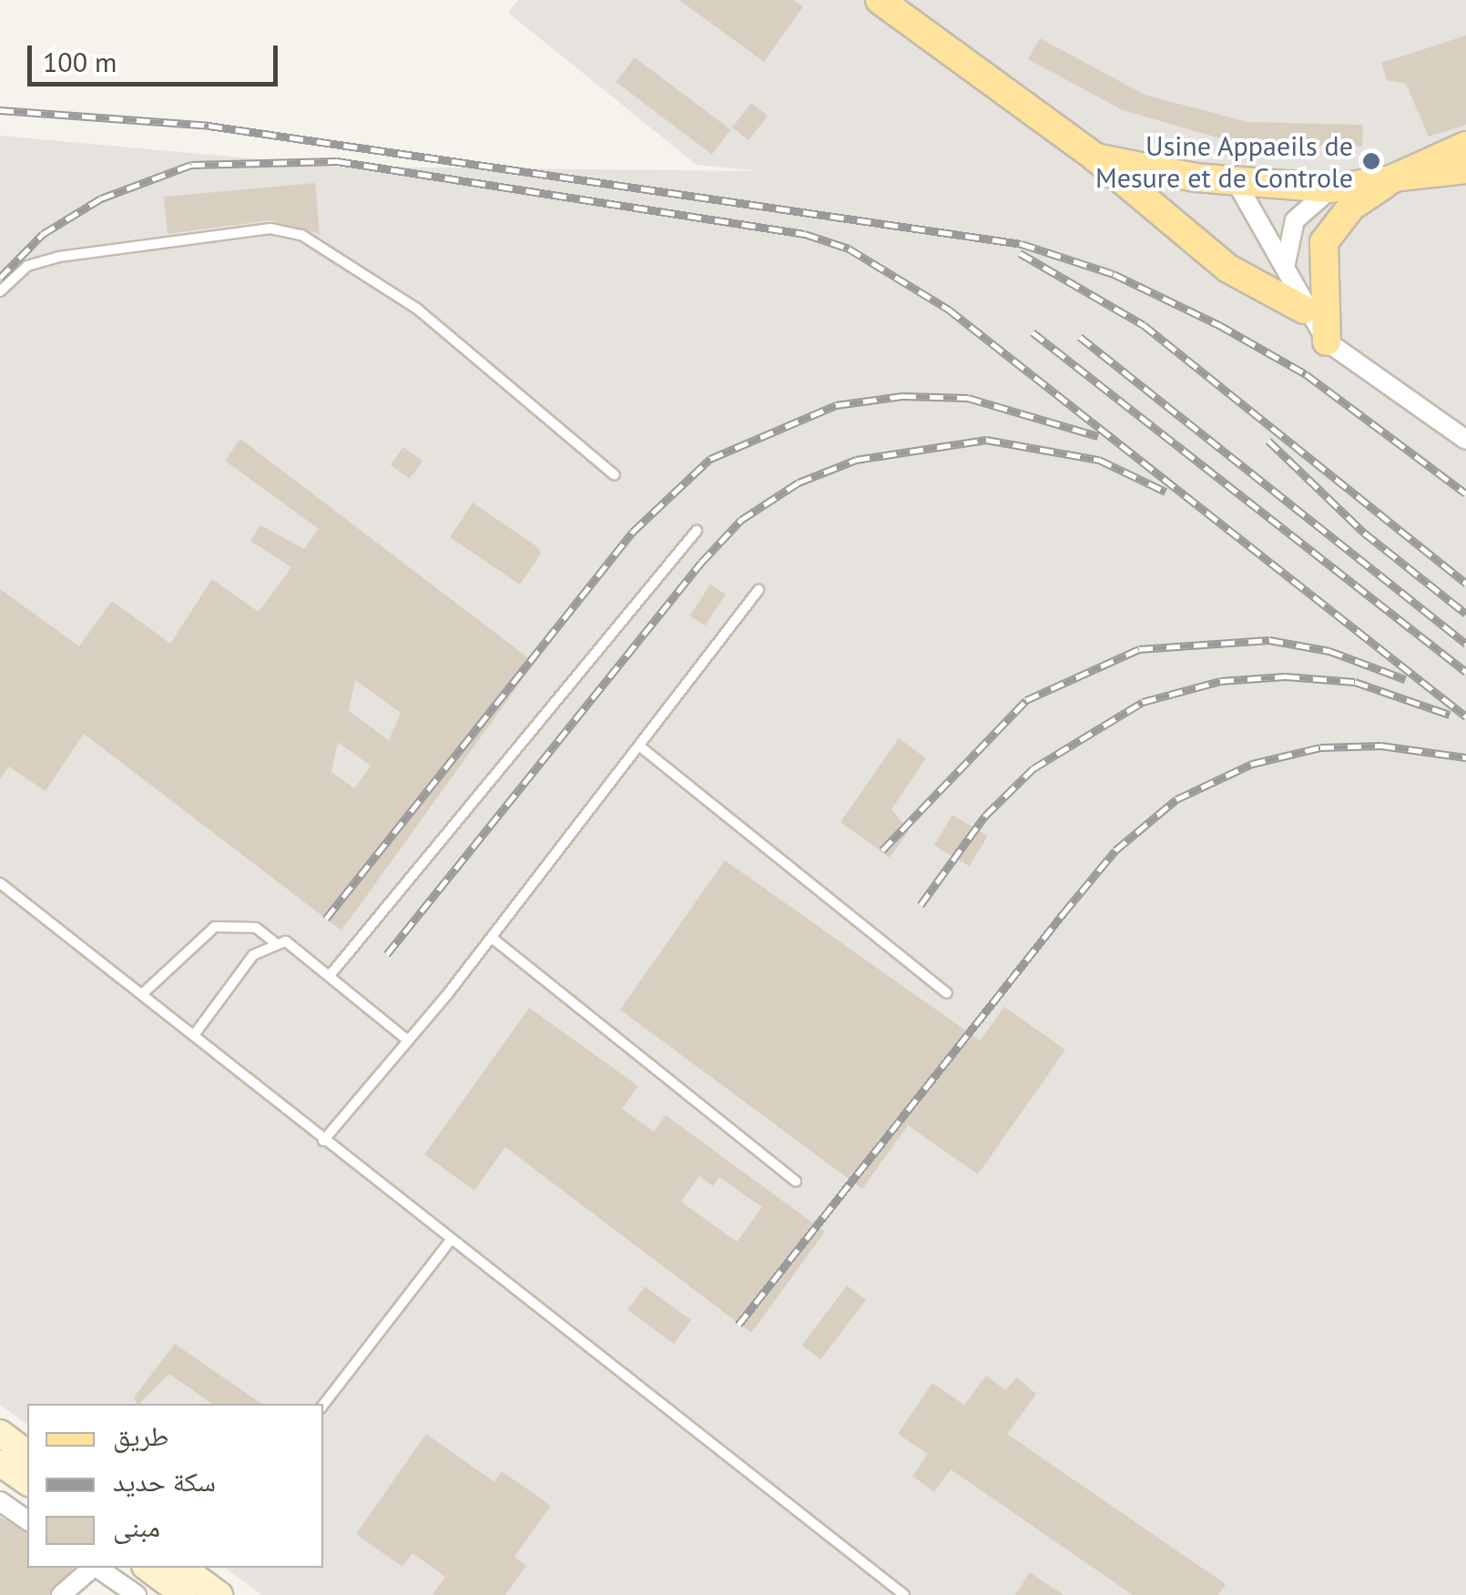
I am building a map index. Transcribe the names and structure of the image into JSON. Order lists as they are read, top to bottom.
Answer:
{
  "places": ["Usine Appaeils de Mesure et de Controle"],
  "legend": ["طريق", "سكة حديد", "مبنى"],
  "scale_bar": "100 m"
}
